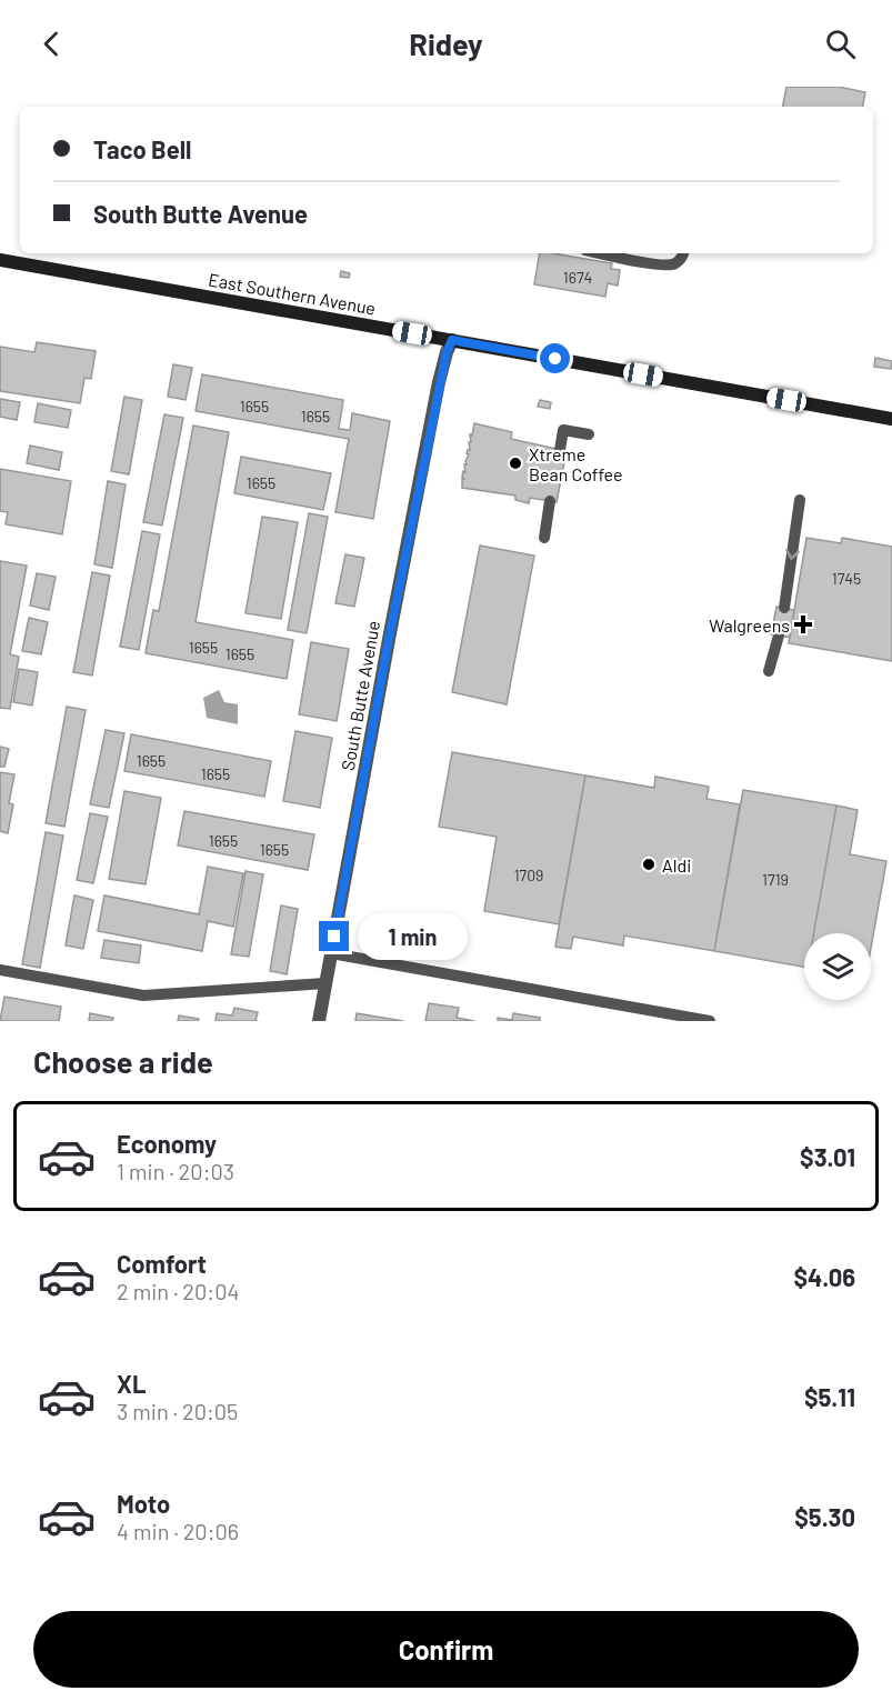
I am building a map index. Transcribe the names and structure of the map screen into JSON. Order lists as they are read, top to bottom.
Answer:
{
  "streets": {
    "main road": ["East Southern Avenue"],
    "street": ["South Butte Avenue"]
  },
  "crossings": [
    ["East Southern Avenue", "South Butte Avenue"]
  ],
  "places": {
    "other": ["Xtreme Bean Coffee", "Aldi"],
    "health": ["Walgreens"]
  },
  "house_numbers": [
    "1674",
    "1655",
    "1655",
    "1655",
    "1745",
    "1655",
    "1655",
    "1655",
    "1655",
    "1655",
    "1655",
    "1709",
    "1719"
  ],
  "page": {
    "header": "Ridey",
    "banner": ["Taco Bell", "South Butte Avenue"],
    "bubble": "1 min",
    "heading": "Choose a ride",
    "list": [
      {
        "name": "Economy",
        "note": "1 min · 20:03",
        "value": "$3.01"
      },
      {
        "name": "Comfort",
        "note": "2 min · 20:04",
        "value": "$4.06"
      },
      {
        "name": "XL",
        "note": "3 min · 20:05",
        "value": "$5.11"
      },
      {
        "name": "Moto",
        "note": "4 min · 20:06",
        "value": "$5.30"
      }
    ],
    "buttons": "Confirm"
  }
}
